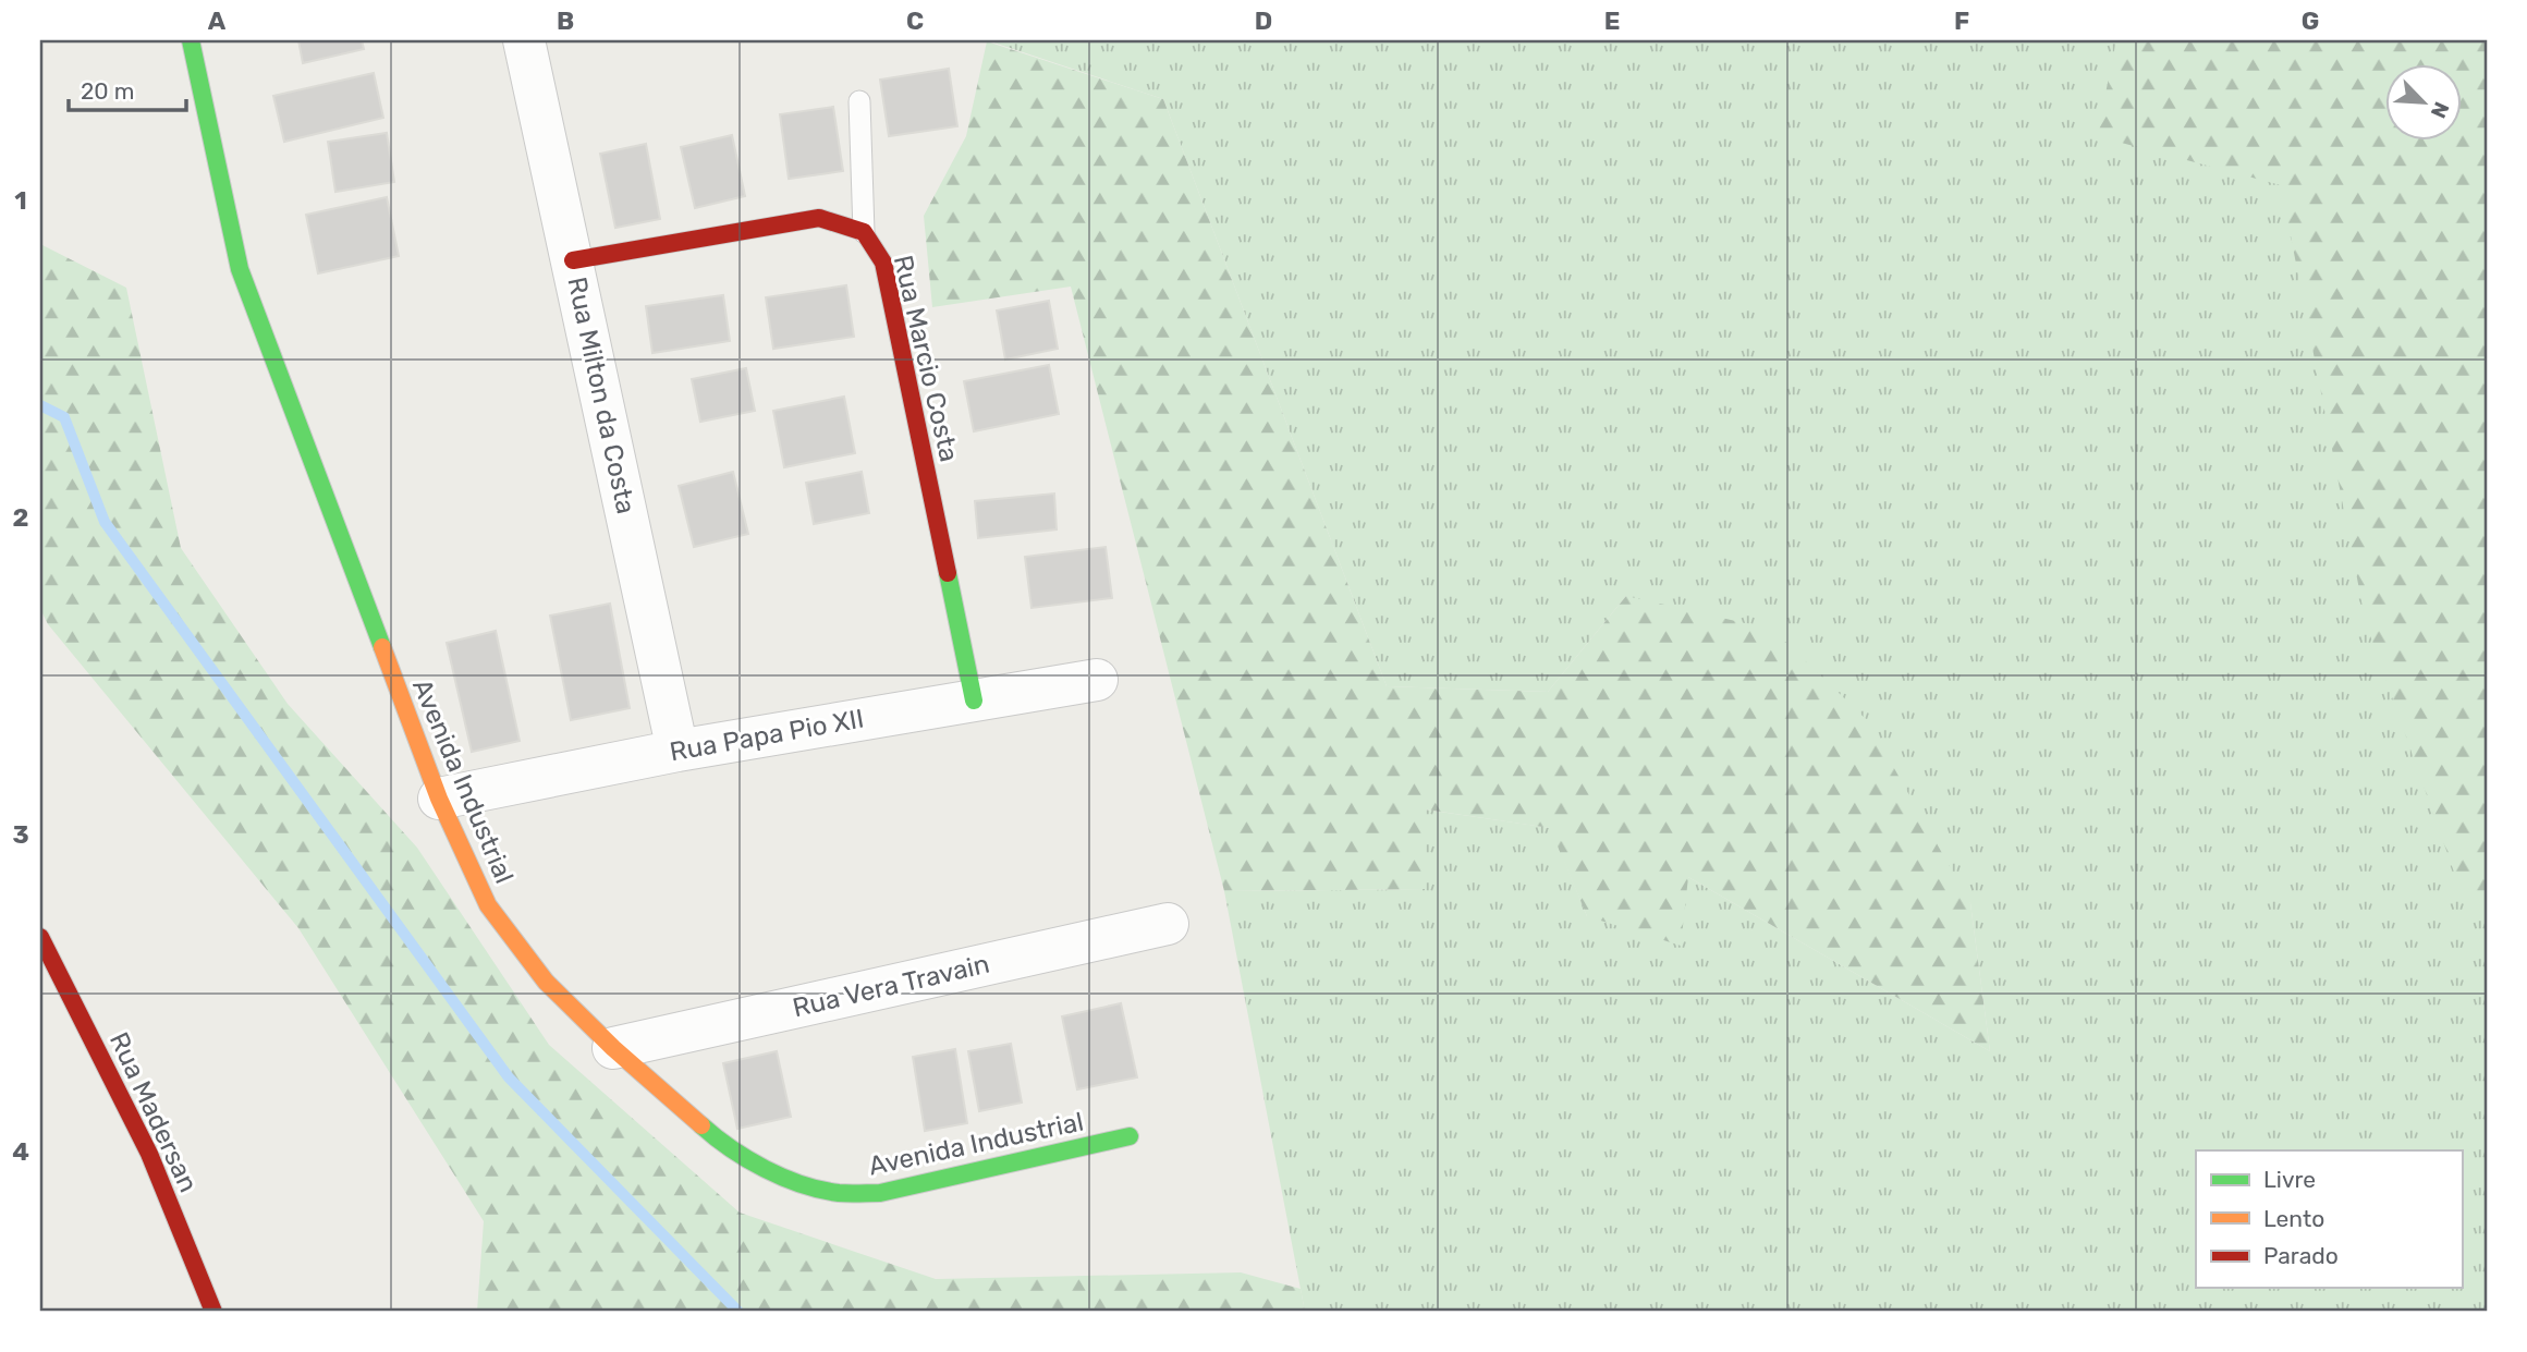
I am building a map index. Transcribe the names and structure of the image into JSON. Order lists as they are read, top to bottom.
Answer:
{
  "streets": {
    "street": [
      "Rua Marcio Costa",
      "Rua Milton da Costa",
      "Rua Papa Pio XII",
      "Avenida Industrial",
      "Rua Vera Travain",
      "Rua Madersan"
    ]
  },
  "crossings": [
    ["Rua Marcio Costa", "Rua Milton da Costa"],
    ["Rua Marcio Costa", "Rua Papa Pio XII"],
    ["Rua Milton da Costa", "Rua Papa Pio XII"],
    ["Rua Papa Pio XII", "Avenida Industrial"],
    ["Avenida Industrial", "Rua Vera Travain"]
  ],
  "legend": ["Livre", "Lento", "Parado"],
  "scale_bar": "20 m",
  "north": "bottom right",
  "grid": {
    "columns": [
      "A",
      "B",
      "C",
      "D",
      "E",
      "F",
      "G"
    ],
    "rows": [
      "1",
      "2",
      "3",
      "4"
    ]
  }
}
